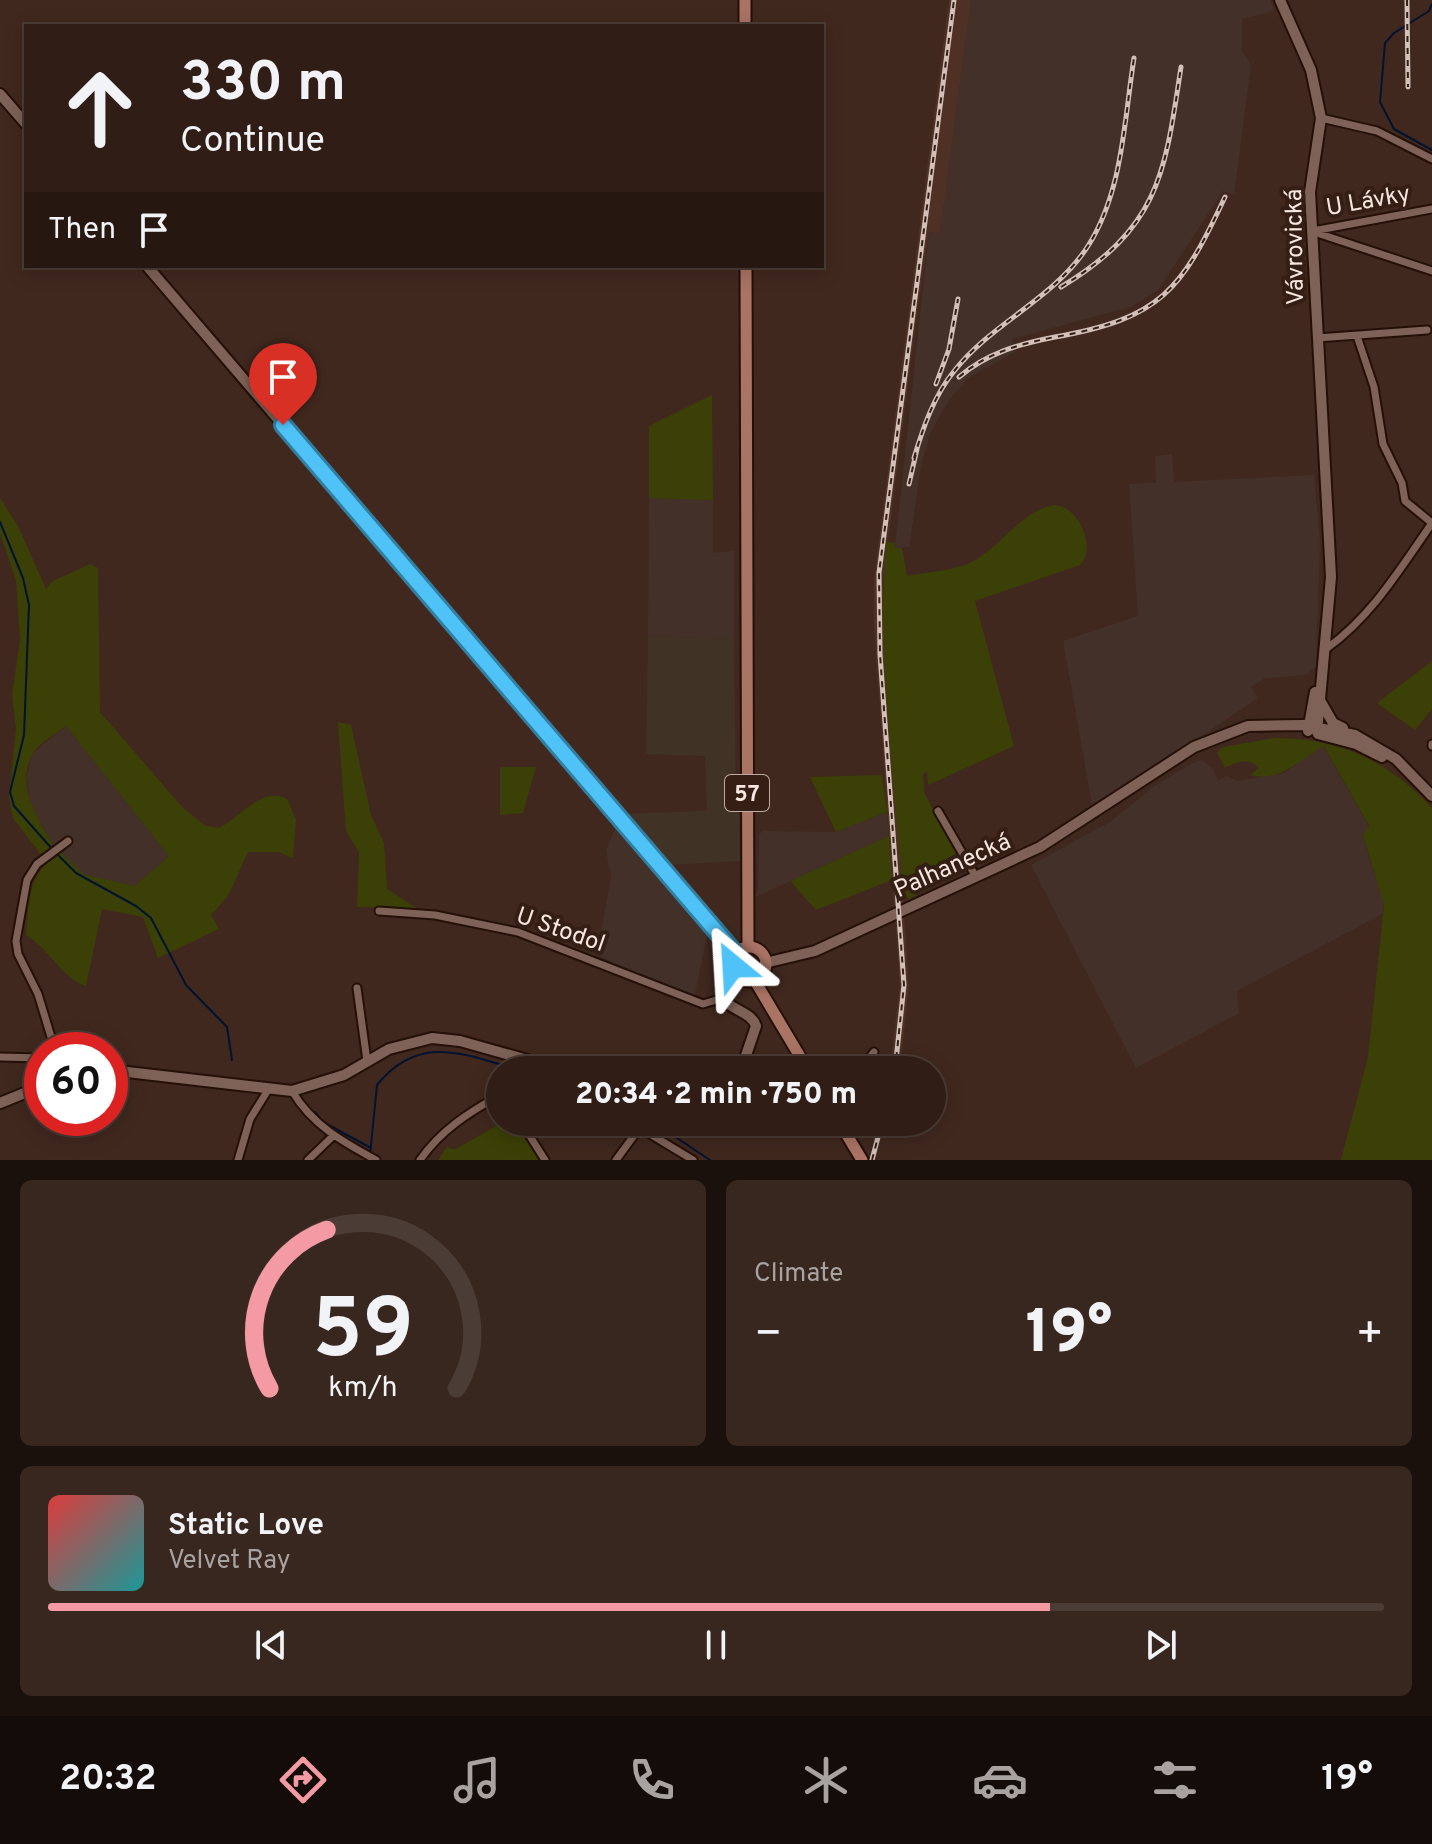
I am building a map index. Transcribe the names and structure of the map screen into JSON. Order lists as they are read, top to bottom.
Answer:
{
  "streets": {
    "main road": ["57"],
    "street": [
      "U Lávky",
      "Vávrovická",
      "Palhanecká",
      "U Stodol"
    ]
  },
  "crossings": [
    ["U Lávky", "Vávrovická"],
    ["57", "Palhanecká"]
  ],
  "page": {
    "turn": ["330 m", "Continue"],
    "then": "Then",
    "limit": "60",
    "trip": "20:34 · 2 min · 750 m",
    "tile": "Climate",
    "heat": ["−", "19°", "+"],
    "song": ["Static Love", "Velvet Ray"],
    "tabs": ["20:32", "19°"],
    "gauge": ["59", "km/h"]
  }
}
